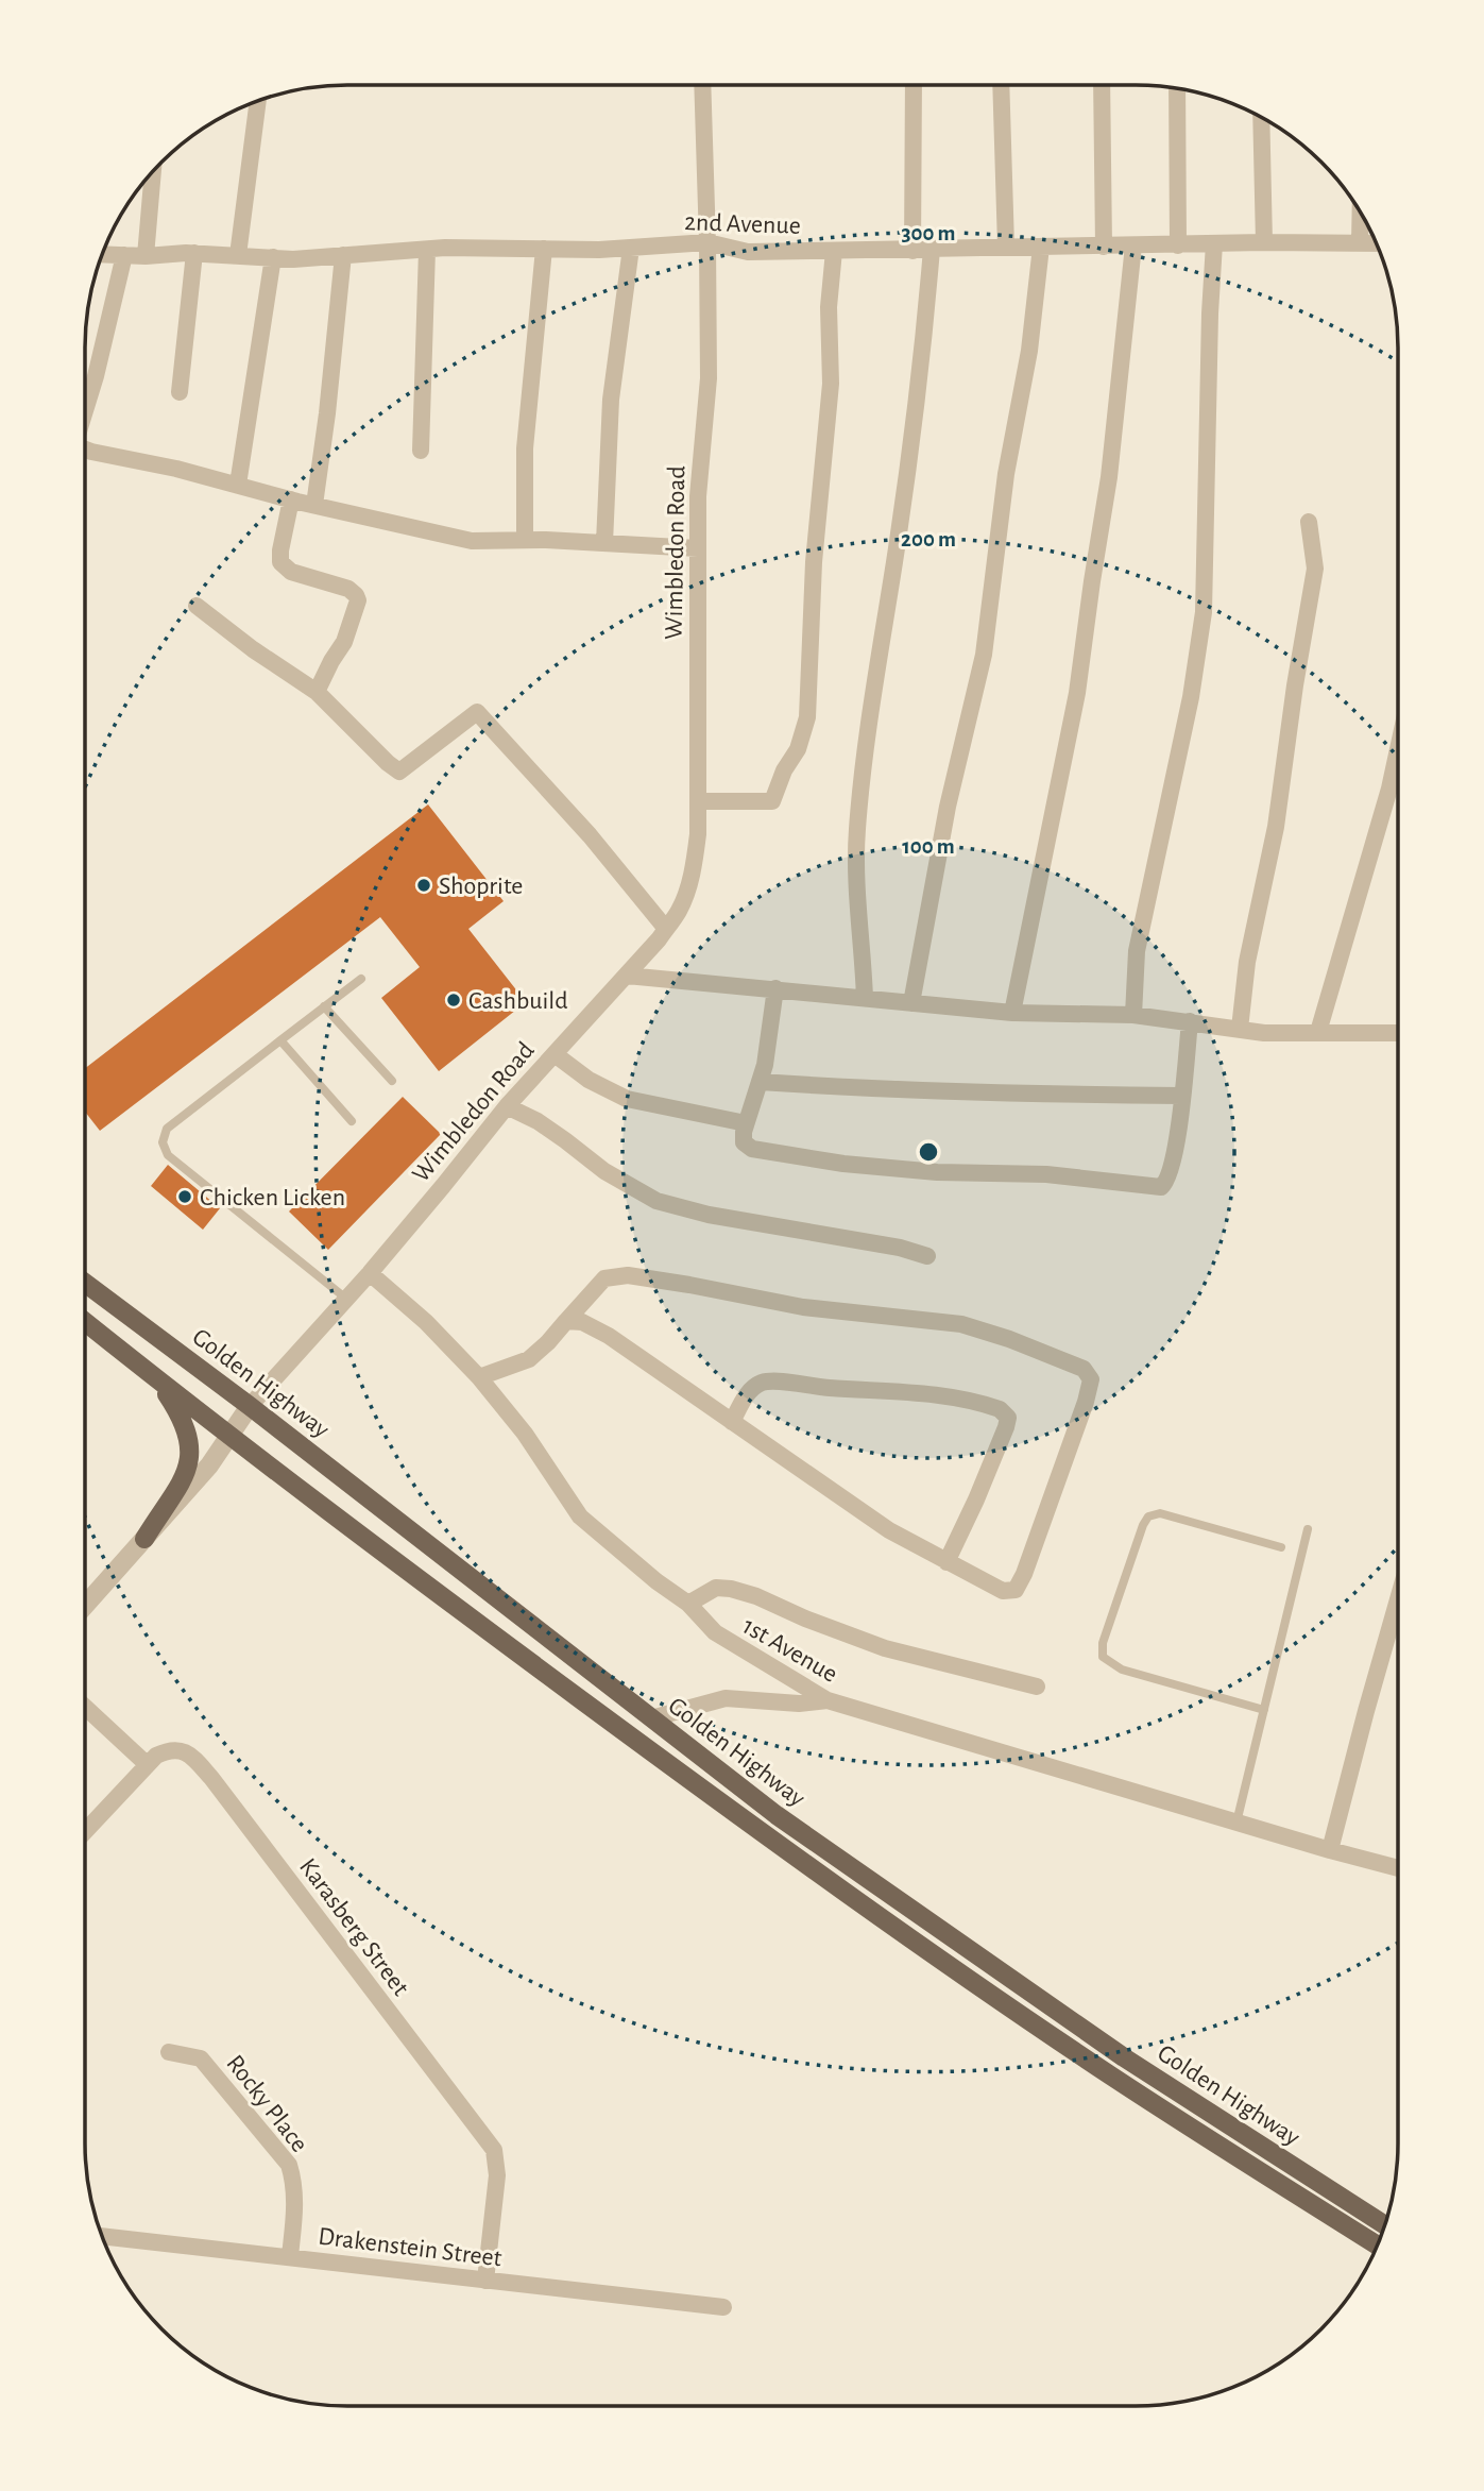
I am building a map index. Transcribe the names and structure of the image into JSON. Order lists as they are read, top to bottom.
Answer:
{
  "streets": {
    "main road": ["Golden Highway"],
    "street": [
      "2nd Avenue",
      "Wimbledon Road",
      "1st Avenue",
      "Karasberg Street",
      "Rocky Place",
      "Drakenstein Street"
    ]
  },
  "crossings": [
    ["2nd Avenue", "Wimbledon Road"],
    ["Wimbledon Road", "Golden Highway"],
    ["Wimbledon Road", "1st Avenue"],
    ["Karasberg Street", "Drakenstein Street"],
    ["Rocky Place", "Drakenstein Street"]
  ],
  "places": ["Shoprite", "Cashbuild", "Chicken Licken"],
  "rings": ["300 m", "200 m", "100 m"]
}
